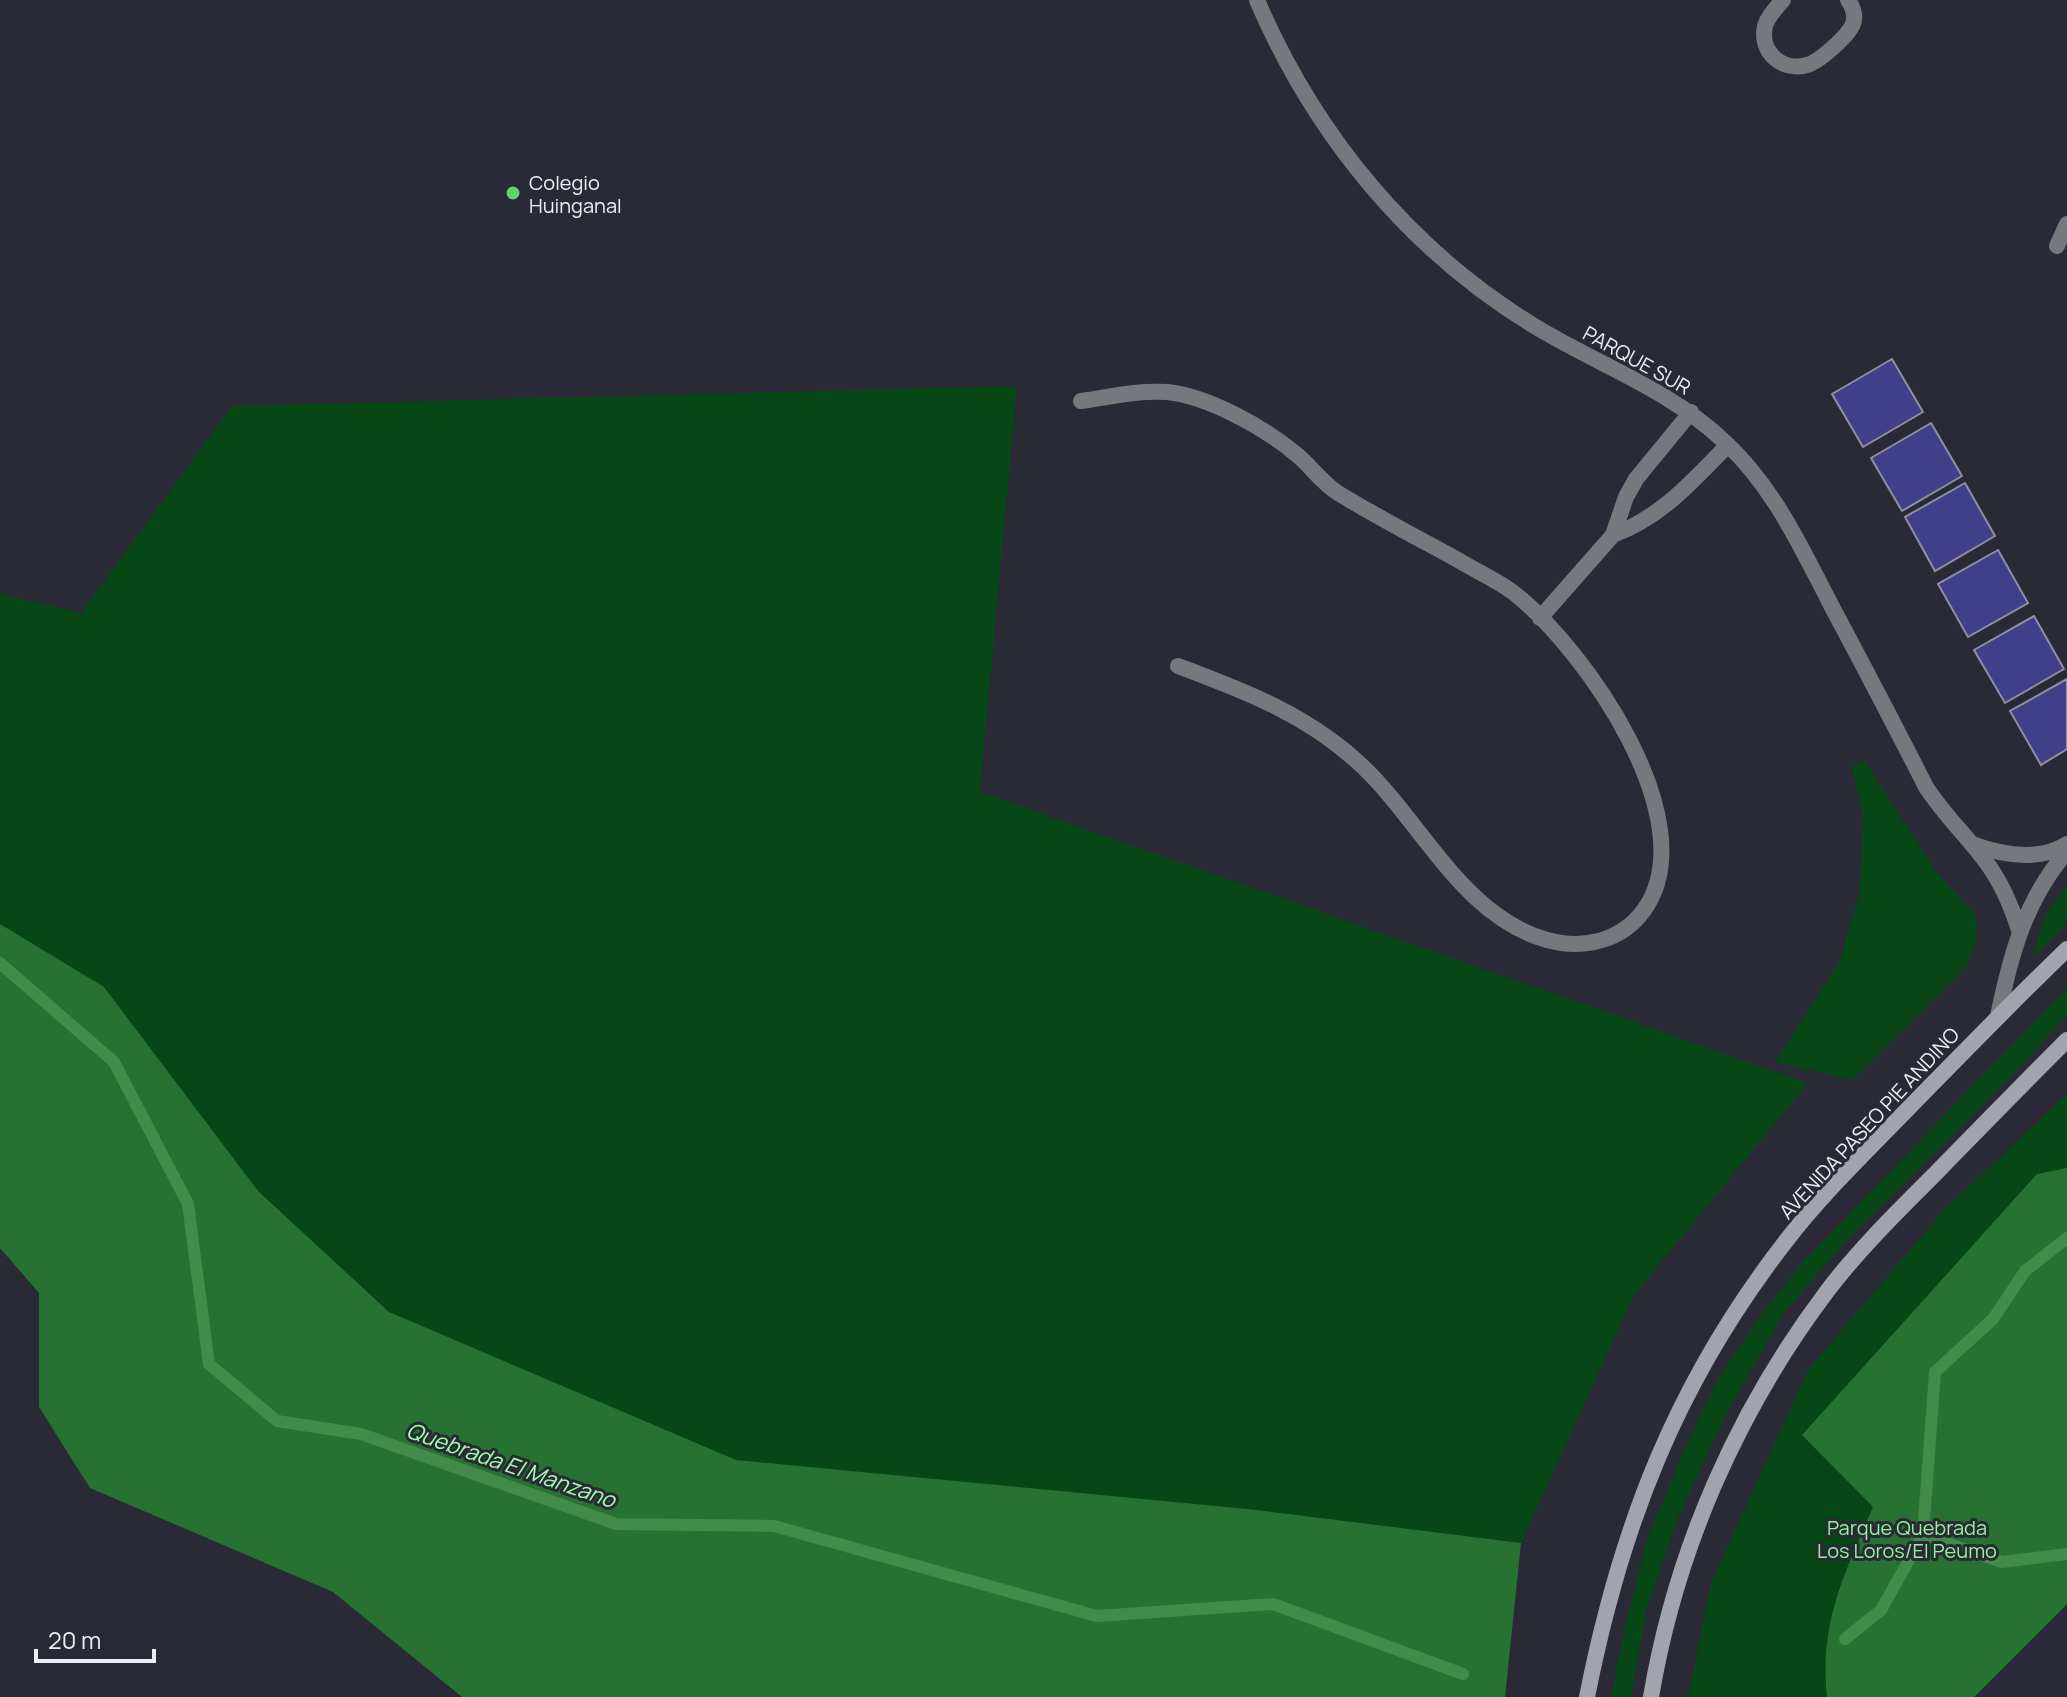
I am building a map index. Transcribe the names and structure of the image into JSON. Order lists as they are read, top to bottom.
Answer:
{
  "streets": {
    "street": ["PARQUE SUR", "AVENIDA PASEO PIE ANDINO"]
  },
  "water": ["Quebrada El Manzano"],
  "parks": ["Parque Quebrada Los Loros/El Peumo"],
  "places": ["Colegio Huinganal"],
  "scale_bar": "20 m"
}
